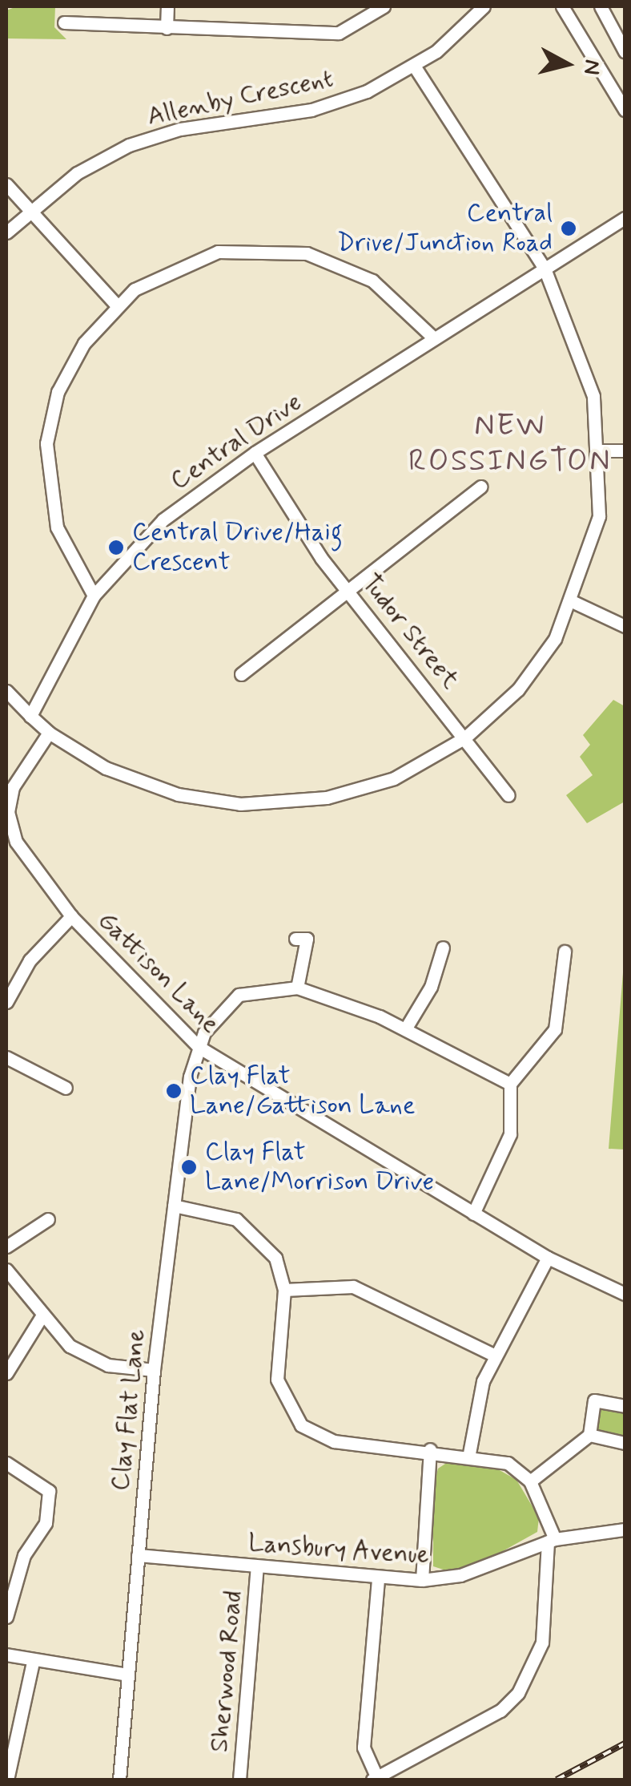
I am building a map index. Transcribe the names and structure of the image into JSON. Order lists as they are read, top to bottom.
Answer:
{
  "streets": {
    "street": [
      "Allenby Crescent",
      "Central Drive",
      "Tudor Street",
      "Gattison Lane",
      "Clay Flat Lane",
      "Lansbury Avenue",
      "Sherwood Road"
    ]
  },
  "crossings": [
    ["Central Drive", "Tudor Street"],
    ["Gattison Lane", "Clay Flat Lane"],
    ["Clay Flat Lane", "Lansbury Avenue"],
    ["Lansbury Avenue", "Sherwood Road"]
  ],
  "districts": ["NEW ROSSINGTON"],
  "places": [
    "Central Drive/Junction Road",
    "Central Drive/Haig Crescent",
    "Clay Flat Lane/Gattison Lane",
    "Clay Flat Lane/Morrison Drive"
  ],
  "north": "right"
}
